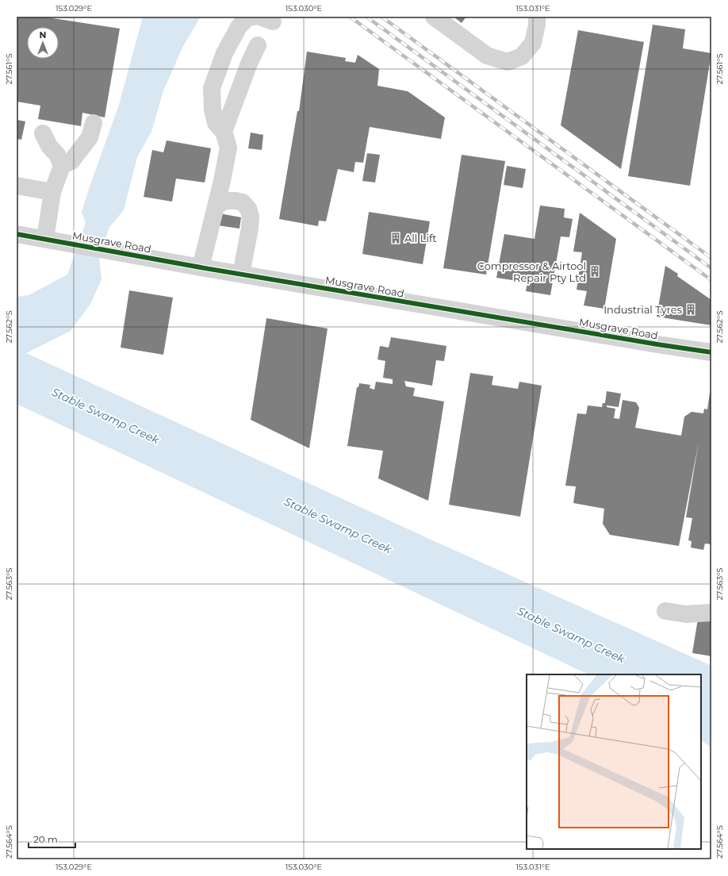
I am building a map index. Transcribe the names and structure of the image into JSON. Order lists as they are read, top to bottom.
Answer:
{
  "streets": {
    "street": ["Musgrave Road"]
  },
  "water": ["Stable Swamp Creek"],
  "places": {
    "building": ["All Lift", "Compressor & Airtool Repair Pty Ltd", "Industrial Tyres"]
  },
  "scale_bar": "20 m",
  "north": "top",
  "coordinates": [
    "153.029°E",
    "153.030°E",
    "153.031°E",
    "27.561°S",
    "27.562°S",
    "27.563°S",
    "27.564°S"
  ]
}
